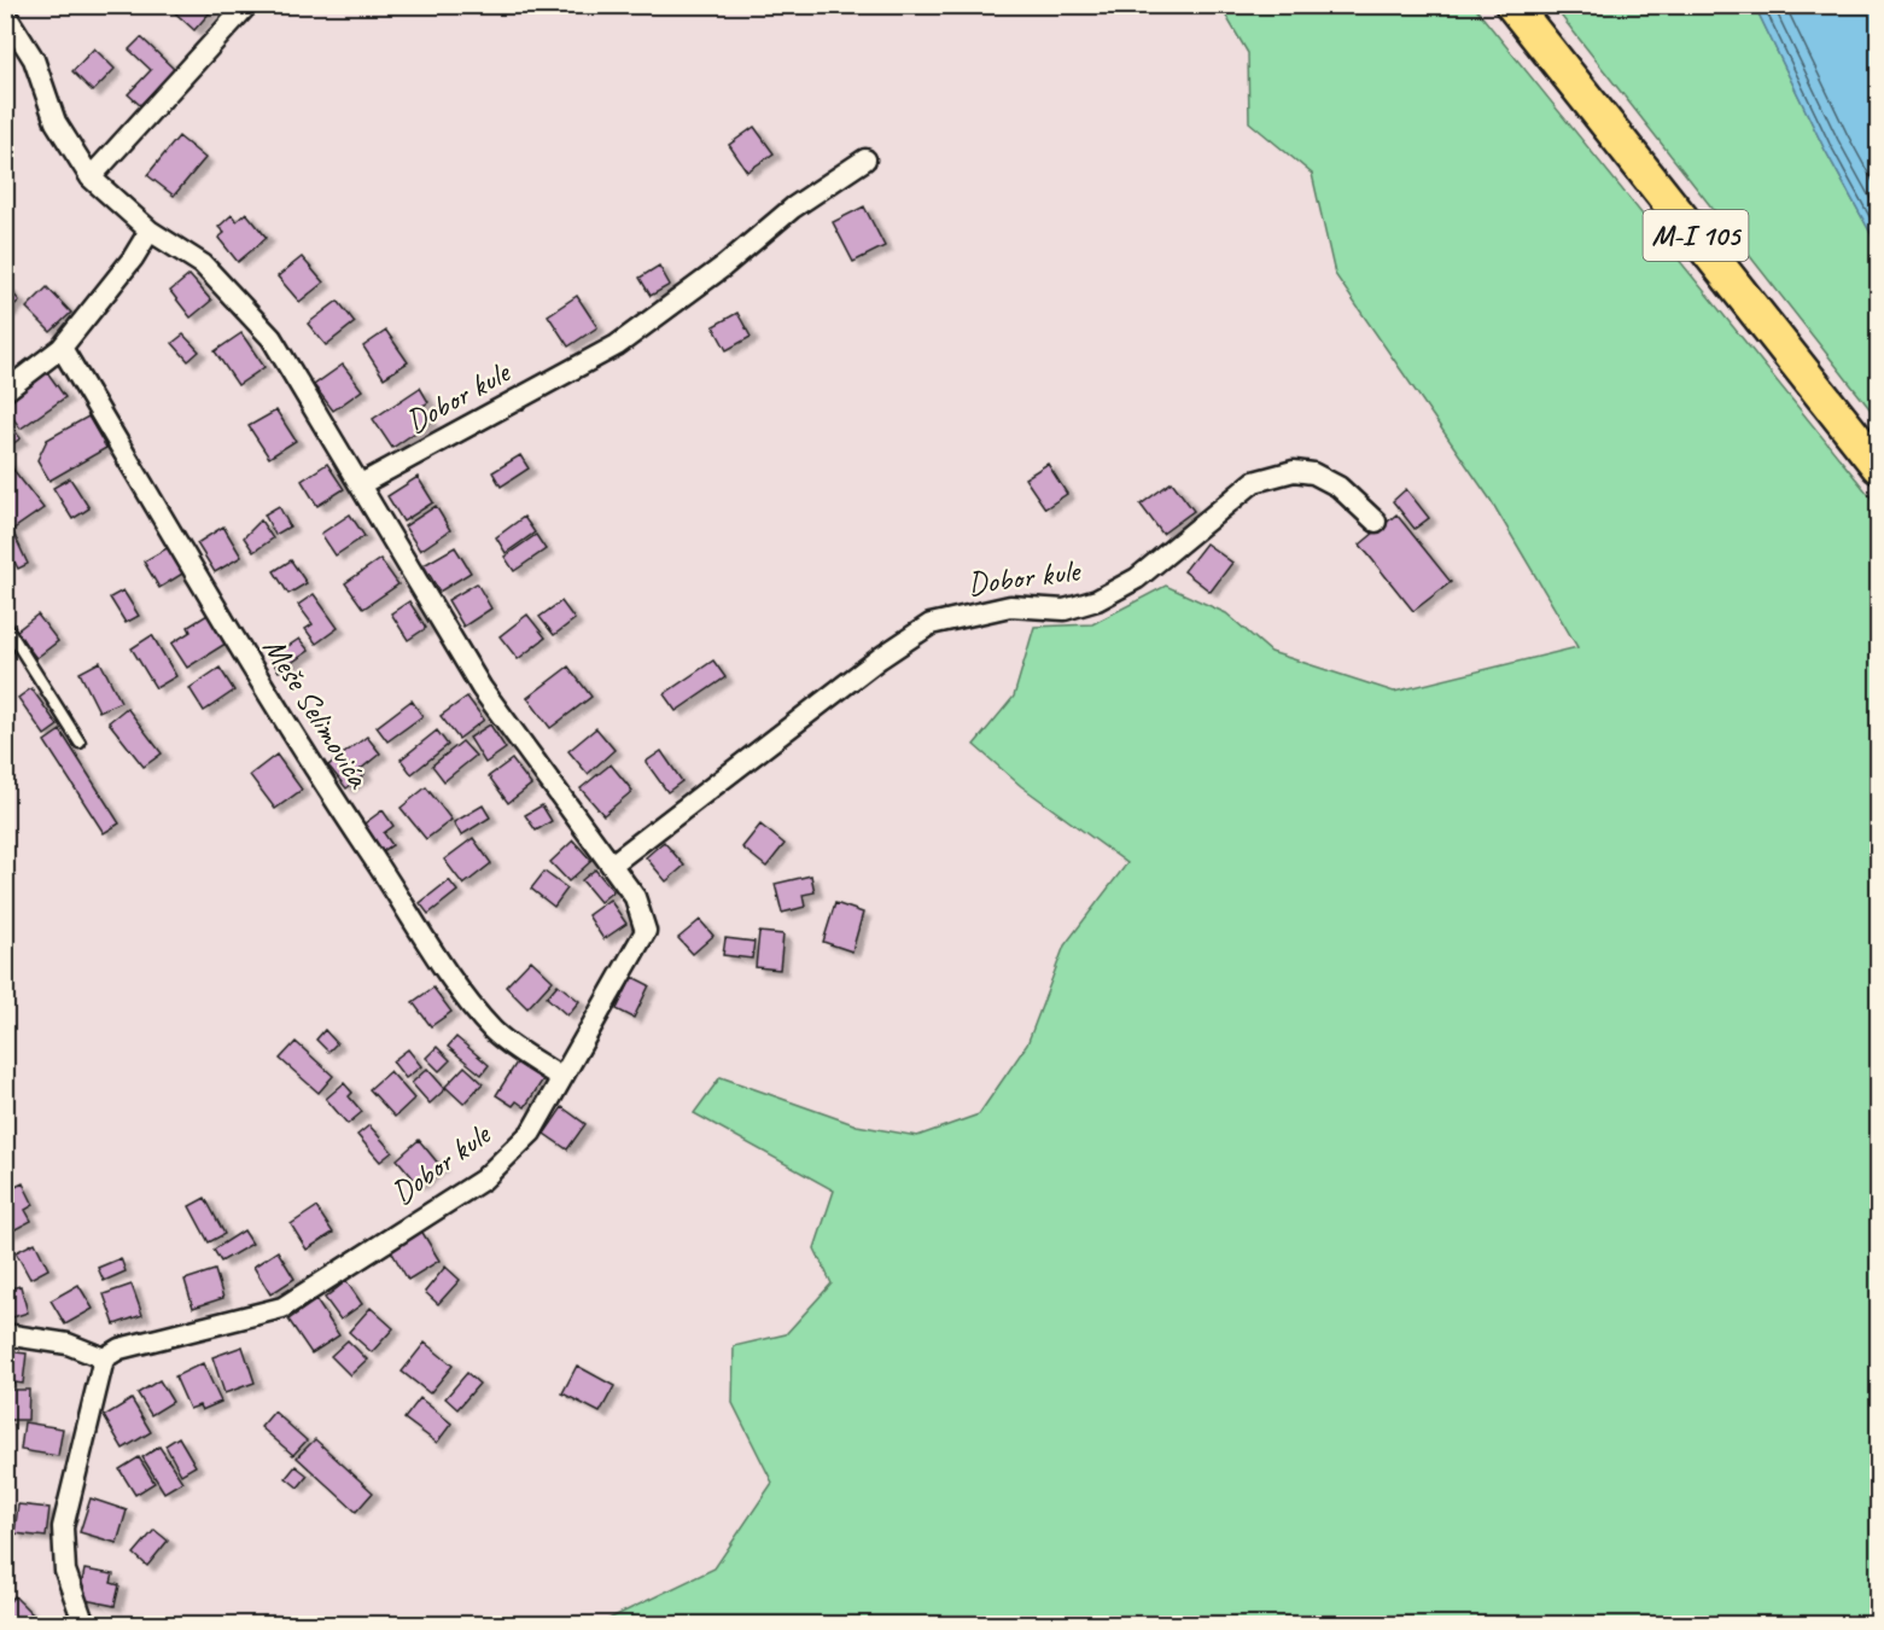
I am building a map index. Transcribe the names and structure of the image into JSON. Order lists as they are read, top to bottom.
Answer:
{
  "streets": {
    "main road": ["M-I 105"],
    "street": ["Dobor kule", "Meše Selimovića"]
  },
  "crossings": [
    ["Dobor kule", "Meše Selimovića"]
  ]
}
